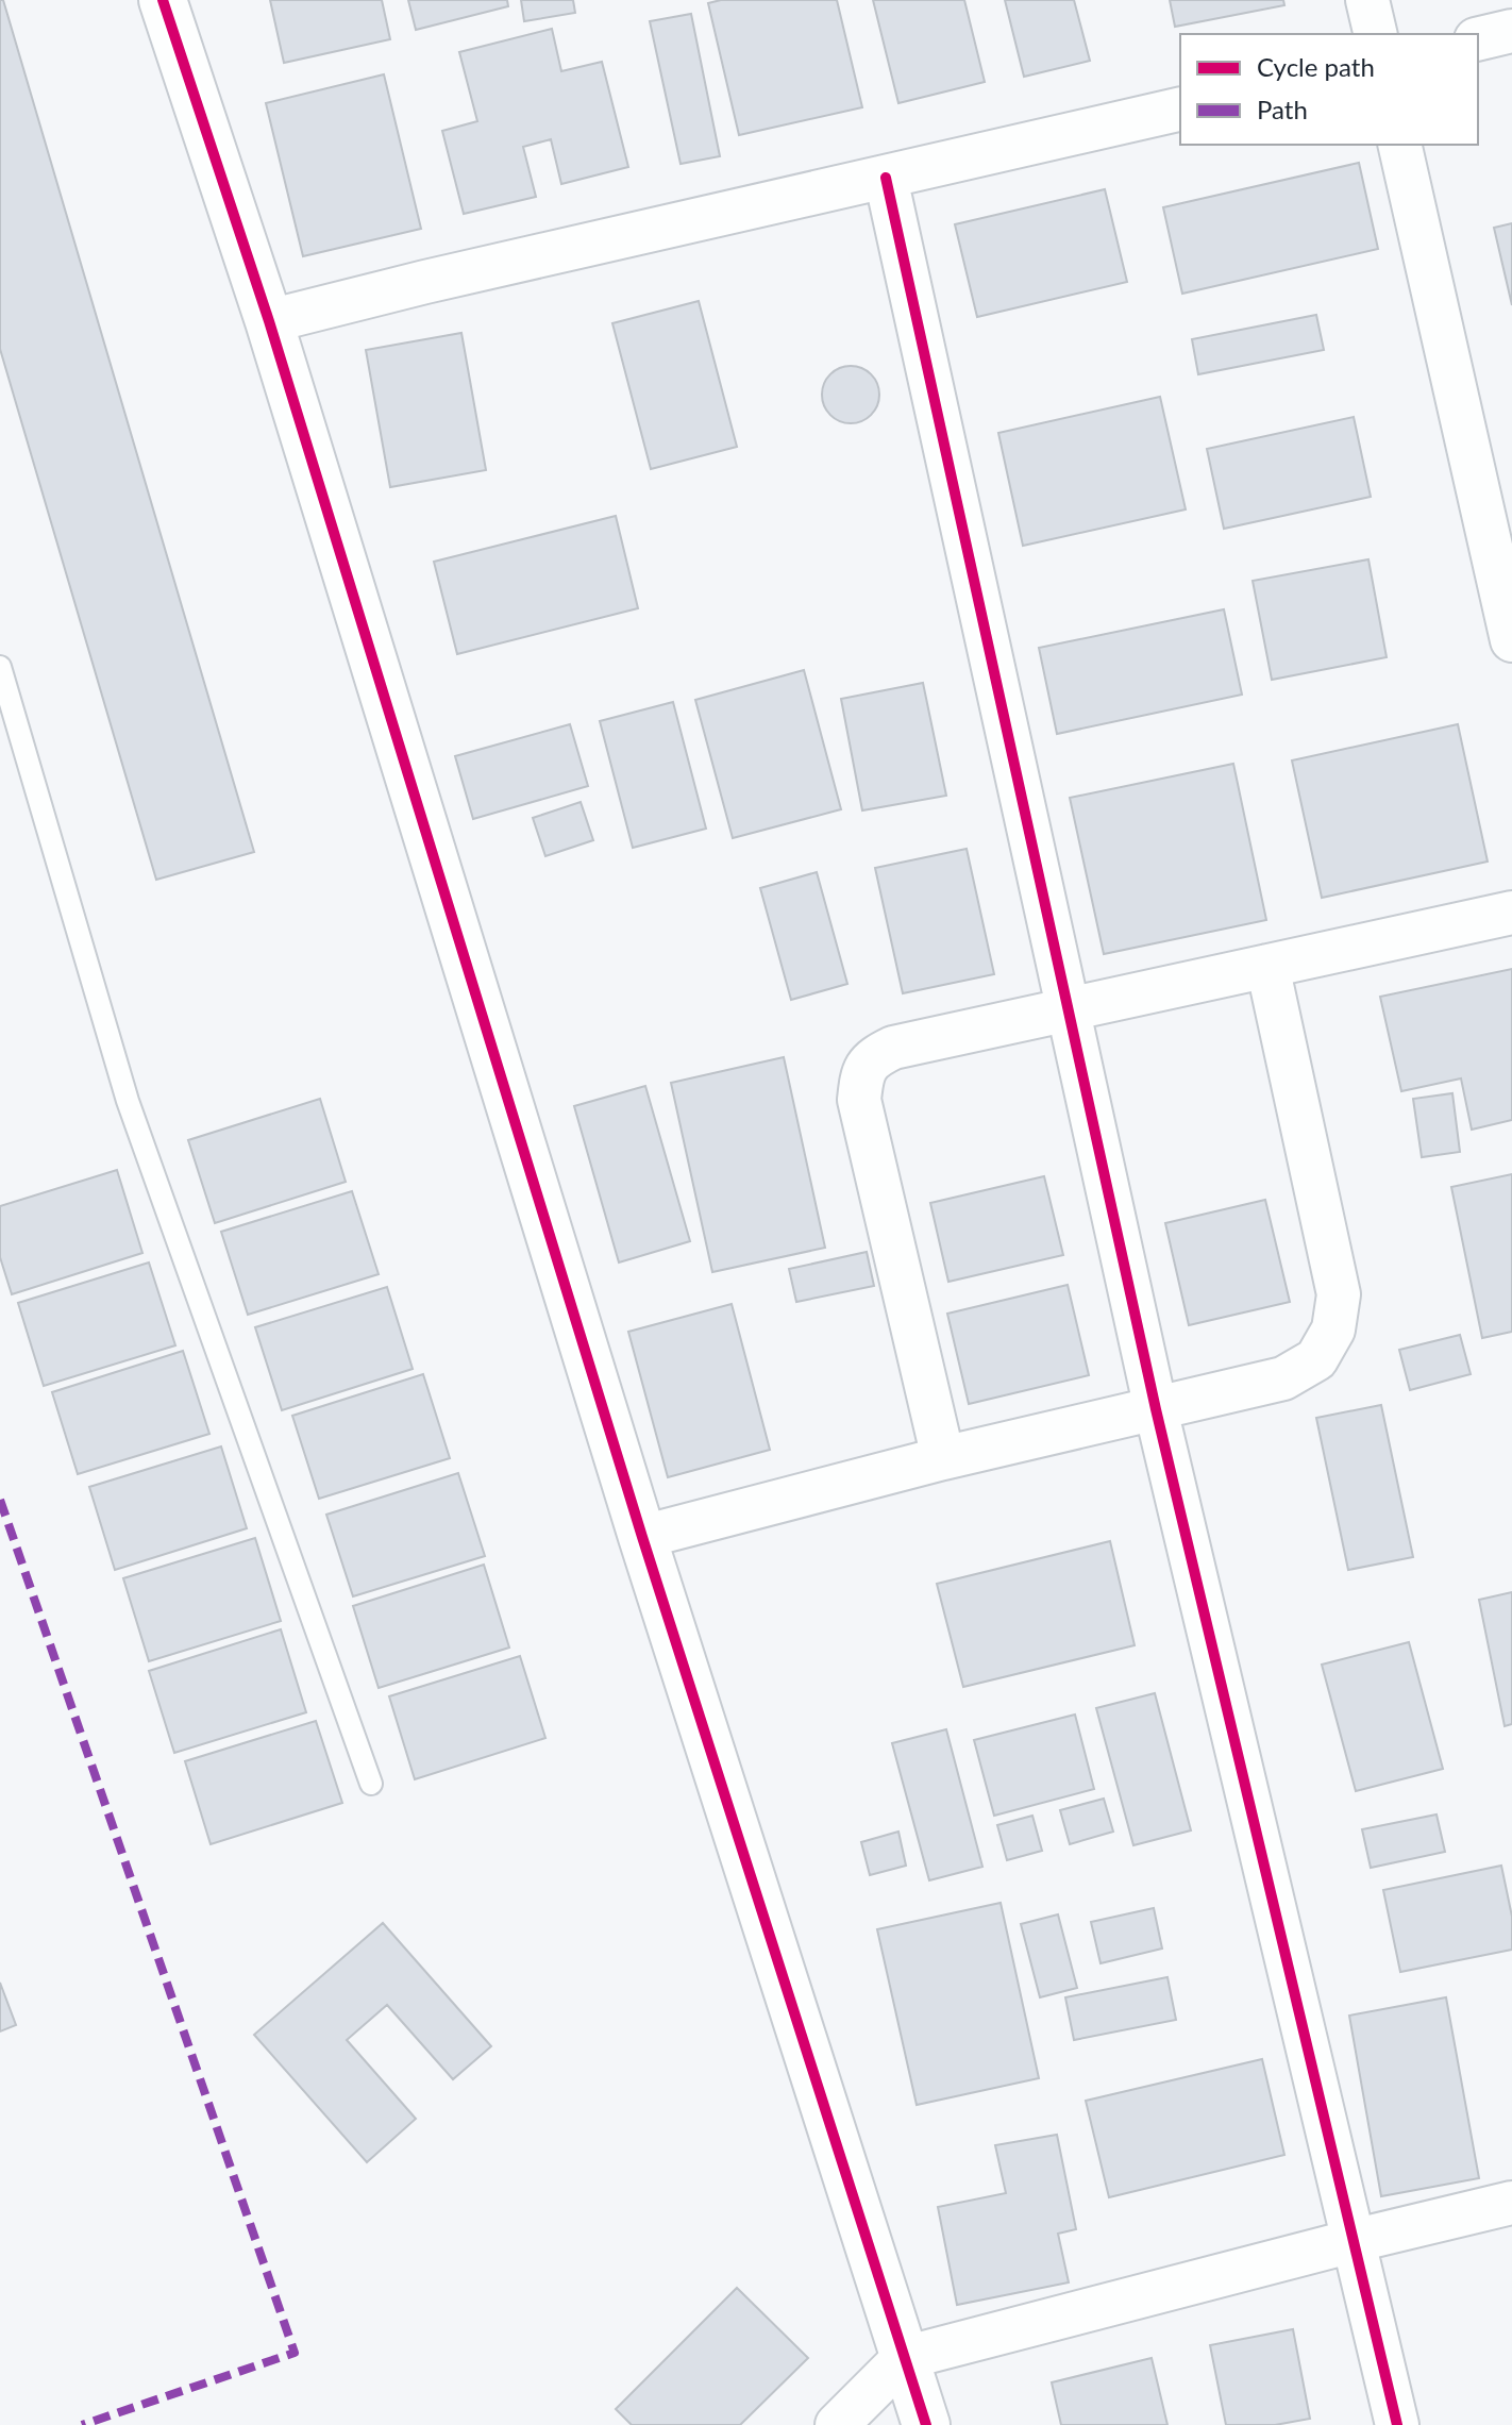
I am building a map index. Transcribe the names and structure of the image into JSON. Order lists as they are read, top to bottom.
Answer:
{
  "legend": ["Cycle path", "Path"]
}
